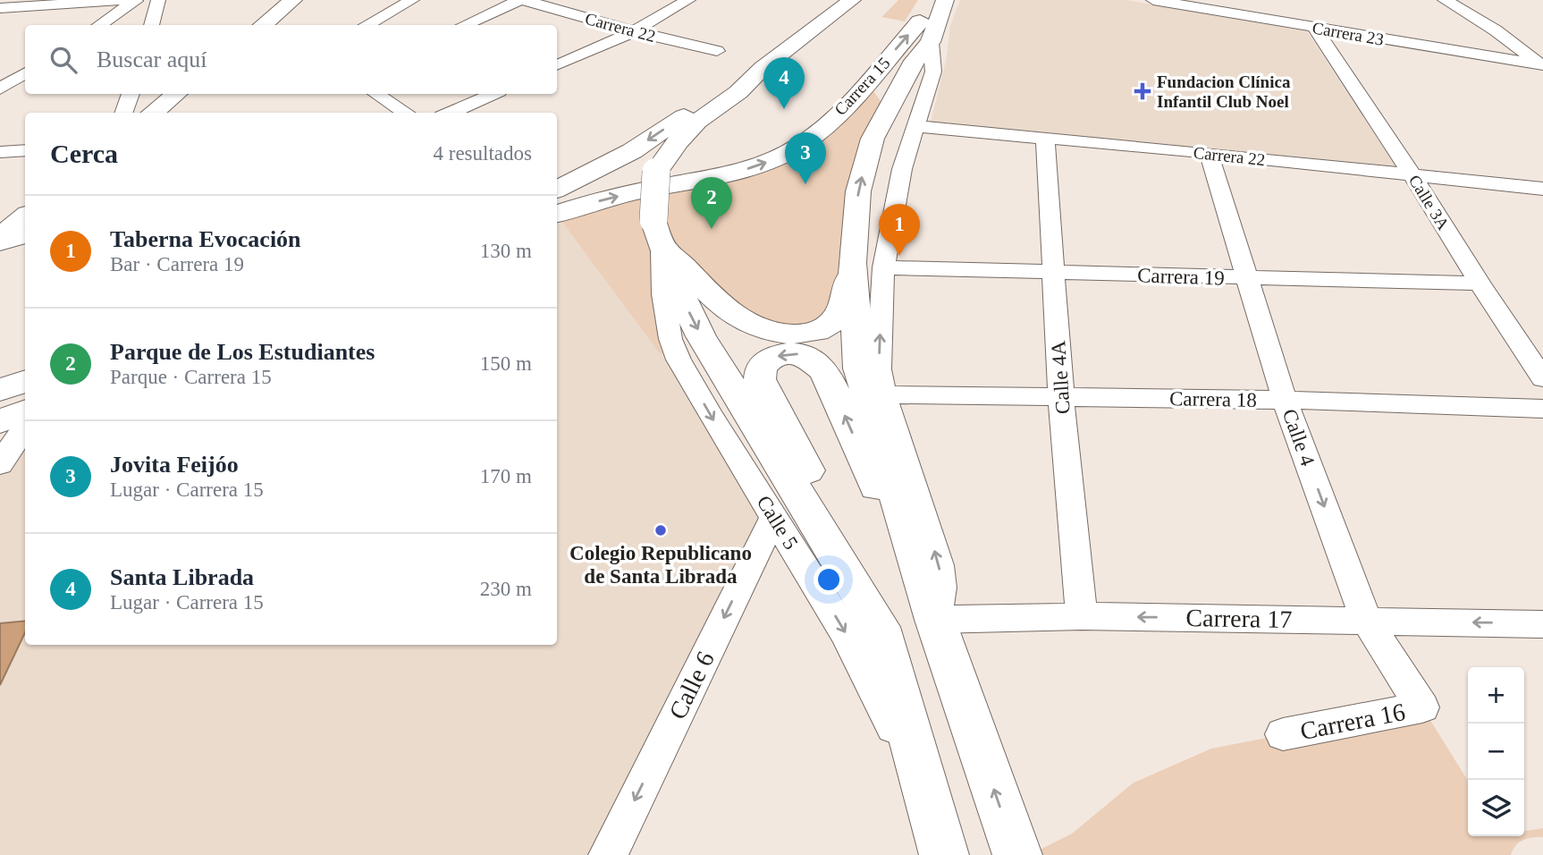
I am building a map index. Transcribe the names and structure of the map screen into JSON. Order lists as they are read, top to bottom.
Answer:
{
  "streets": {
    "main road": ["Carrera 15", "Calle 5"],
    "street": [
      "Carrera 22",
      "Carrera 23",
      "Calle 3A",
      "Carrera 19",
      "Calle 4A",
      "Carrera 18",
      "Calle 4",
      "Carrera 17",
      "Calle 6",
      "Carrera 16"
    ]
  },
  "crossings": [
    ["Carrera 22", "Calle 3A"],
    ["Carrera 22", "Calle 4A"],
    ["Carrera 22", "Calle 4"],
    ["Carrera 23", "Calle 3A"],
    ["Calle 3A", "Carrera 19"],
    ["Carrera 19", "Calle 4A"],
    ["Carrera 19", "Calle 4"],
    ["Calle 4A", "Carrera 18"],
    ["Calle 4A", "Carrera 17"],
    ["Carrera 18", "Calle 4"],
    ["Calle 4", "Carrera 17"],
    ["Calle 4", "Carrera 16"],
    ["Calle 5", "Calle 6"]
  ],
  "one_way": ["Calle 4", "Carrera 17", "Calle 6"],
  "places": {
    "health": ["Fundacion Clínica Infantil Club Noel"],
    "other": ["Colegio Republicano de Santa Librada"]
  },
  "page": {
    "search": "Buscar aquí",
    "pins": [
      "4",
      "3",
      "2",
      "1"
    ],
    "heading": ["Cerca", "4 resultados"],
    "list": [
      {
        "mark": "1",
        "name": "Taberna Evocación",
        "note": "Bar · Carrera 19",
        "value": "130 m"
      },
      {
        "mark": "2",
        "name": "Parque de Los Estudiantes",
        "note": "Parque · Carrera 15",
        "value": "150 m"
      },
      {
        "mark": "3",
        "name": "Jovita Feijóo",
        "note": "Lugar · Carrera 15",
        "value": "170 m"
      },
      {
        "mark": "4",
        "name": "Santa Librada",
        "note": "Lugar · Carrera 15",
        "value": "230 m"
      }
    ],
    "map_buttons": ["+", "−"]
  }
}
